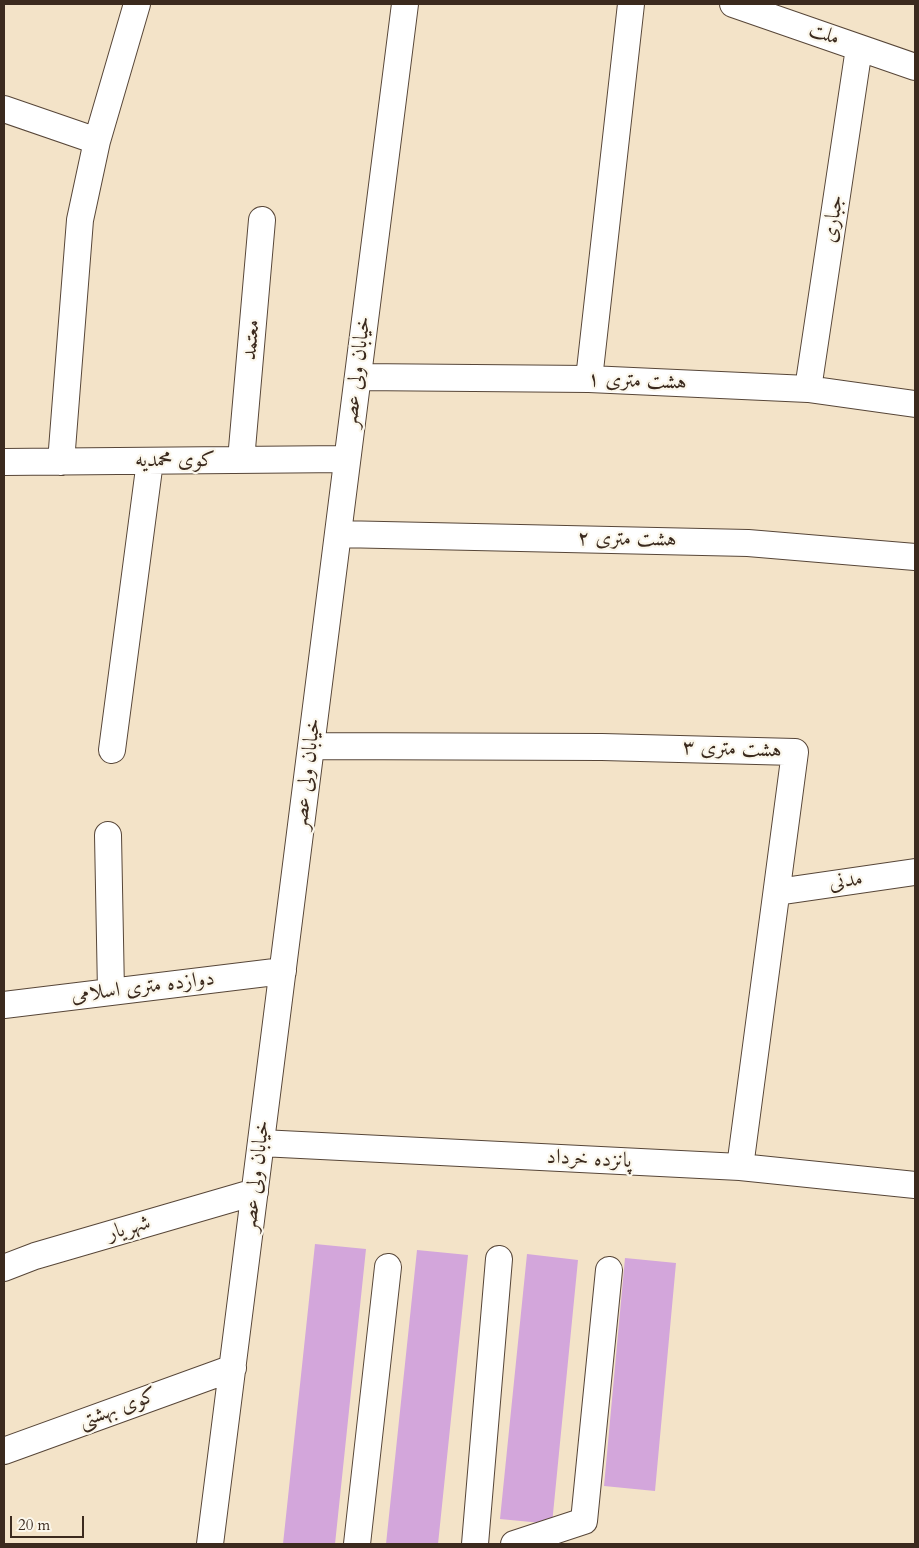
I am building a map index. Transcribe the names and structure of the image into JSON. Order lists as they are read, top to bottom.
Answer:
{
  "streets": {
    "street": [
      "ملت",
      "جباری",
      "معتمد",
      "خیابان ولی عصر",
      "هشت متری ۱",
      "کوی محمدیه",
      "هشت متری ۲",
      "هشت متری ۳",
      "مدنی",
      "دوازده متری اسلامی",
      "پانزده خرداد",
      "شهریار",
      "کوی بهشتی"
    ]
  },
  "crossings": [
    ["ملت", "جباری"],
    ["جباری", "هشت متری ۱"],
    ["معتمد", "کوی محمدیه"],
    ["خیابان ولی عصر", "هشت متری ۱"],
    ["خیابان ولی عصر", "کوی محمدیه"],
    ["خیابان ولی عصر", "هشت متری ۲"],
    ["خیابان ولی عصر", "هشت متری ۳"],
    ["خیابان ولی عصر", "دوازده متری اسلامی"],
    ["خیابان ولی عصر", "پانزده خرداد"],
    ["خیابان ولی عصر", "شهریار"],
    ["خیابان ولی عصر", "کوی بهشتی"],
    ["هشت متری ۳", "مدنی"],
    ["هشت متری ۳", "پانزده خرداد"]
  ],
  "scale_bar": "20 m"
}
